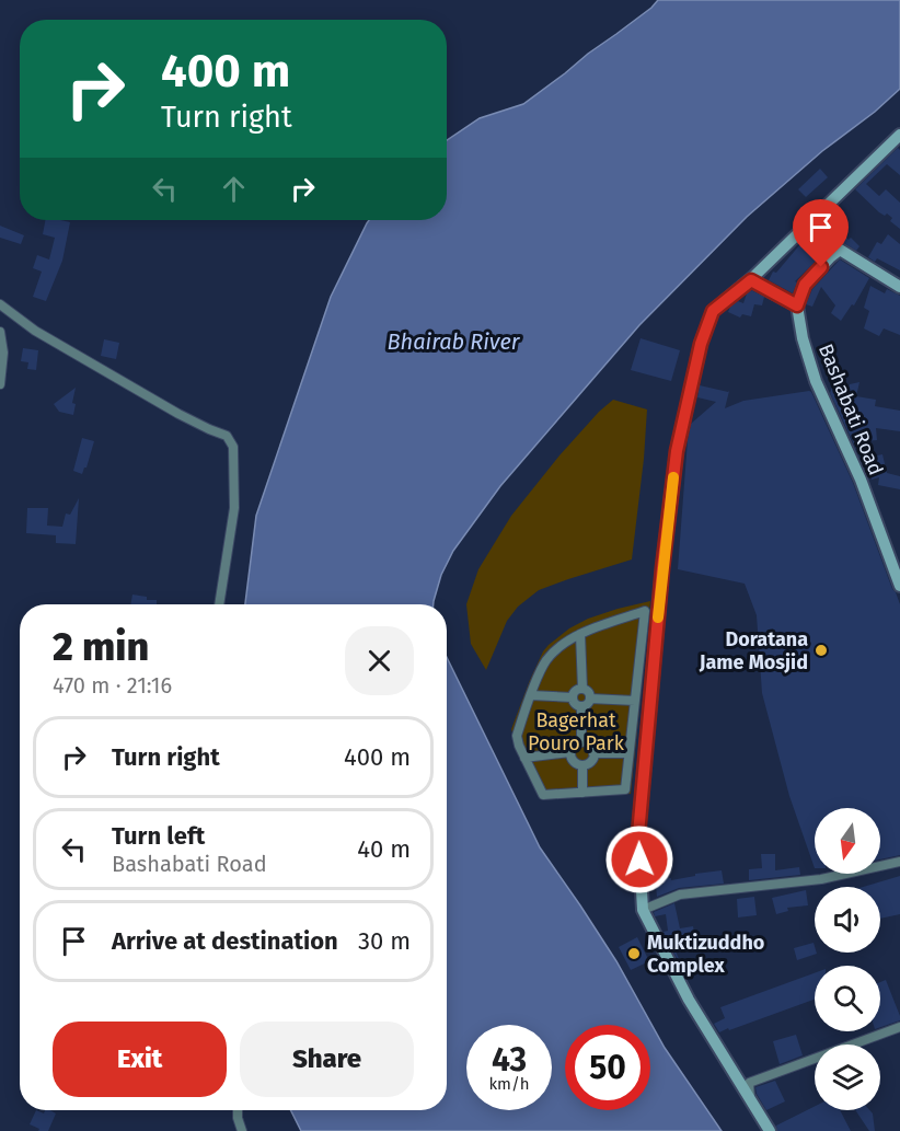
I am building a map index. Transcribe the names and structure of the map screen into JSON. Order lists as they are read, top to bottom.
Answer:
{
  "streets": {
    "main road": ["Bashabati Road"]
  },
  "water": ["Bhairab River"],
  "parks": ["Bagerhat Pouro Park"],
  "places": ["Doratana Jame Mosjid", "Muktizuddho Complex"],
  "north": "bottom",
  "page": {
    "turn": ["400 m", "Turn right"],
    "heading": ["2 min", "470 m · 21:16"],
    "list": [
      {
        "name": "Turn right",
        "value": "400 m"
      },
      {
        "name": "Turn left",
        "note": "Bashabati Road",
        "value": "40 m"
      },
      {
        "name": "Arrive at destination",
        "value": "30 m"
      }
    ],
    "buttons": ["Exit", "Share"],
    "speed": "43 km/h",
    "limit": "50"
  }
}
